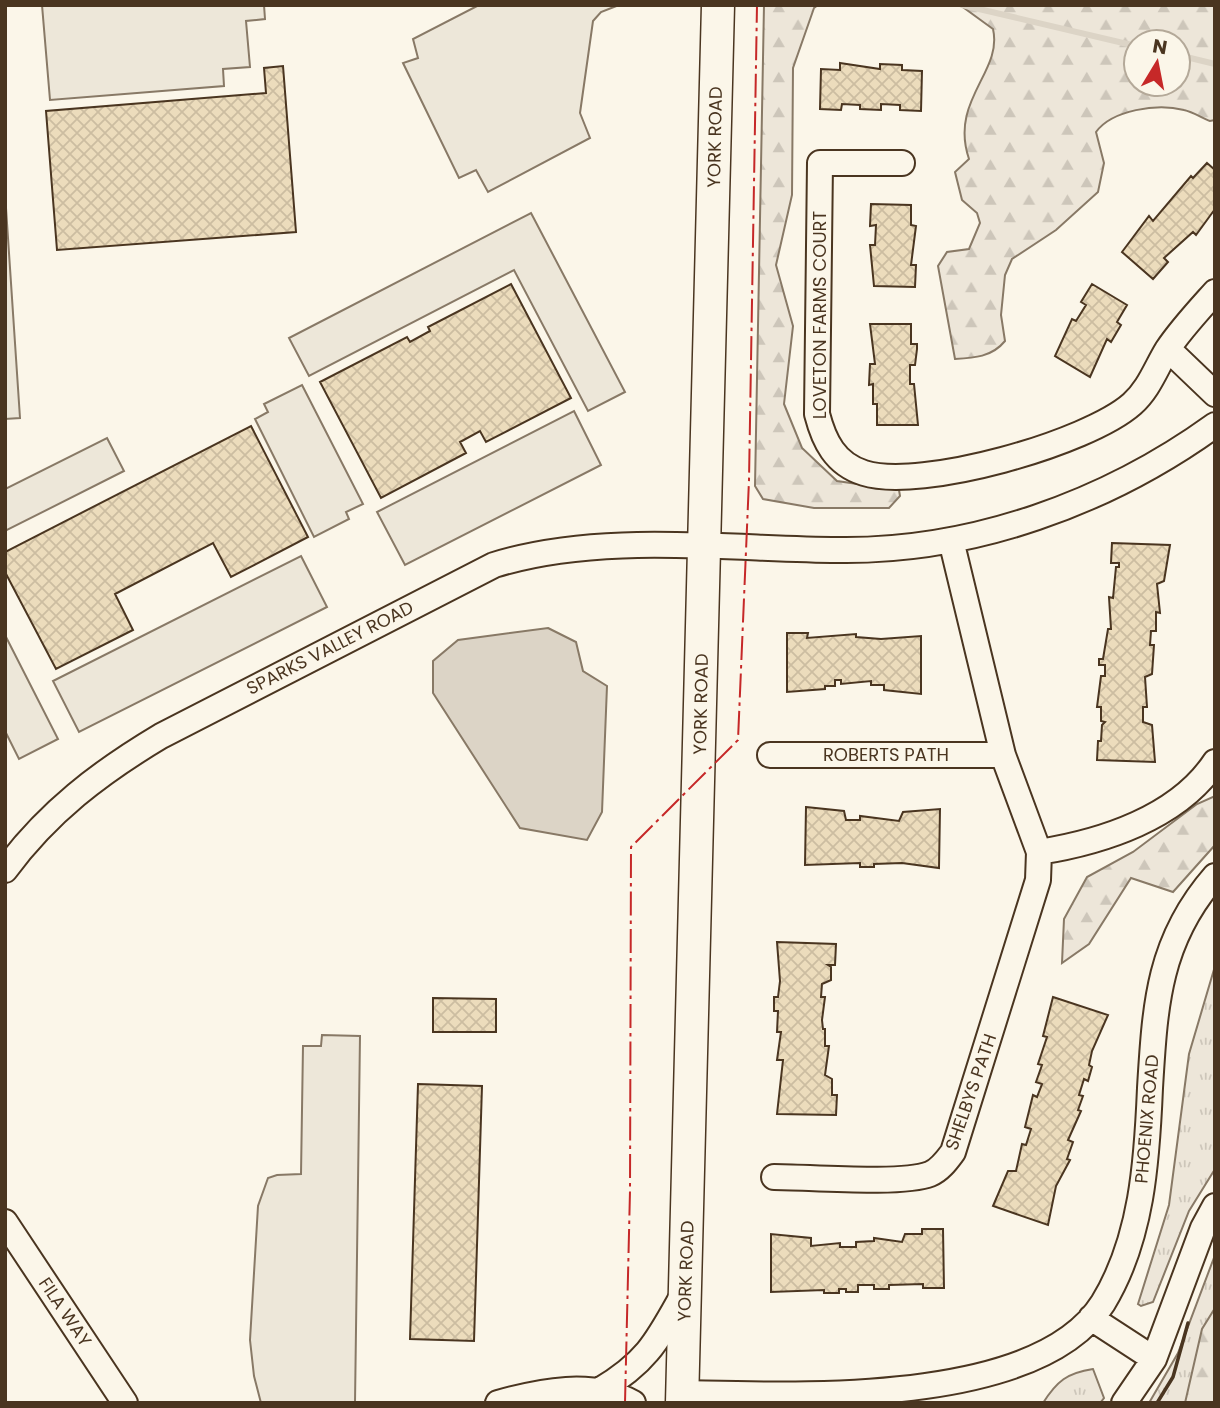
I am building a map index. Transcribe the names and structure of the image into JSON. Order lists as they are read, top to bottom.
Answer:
{
  "streets": {
    "main road": ["YORK ROAD"],
    "street": [
      "LOVETON FARMS COURT",
      "SPARKS VALLEY ROAD",
      "ROBERTS PATH",
      "SHELBYS PATH",
      "PHOENIX ROAD",
      "FILA WAY"
    ]
  },
  "crossings": [
    ["YORK ROAD", "SPARKS VALLEY ROAD"],
    ["YORK ROAD", "PHOENIX ROAD"]
  ],
  "north": "top"
}
